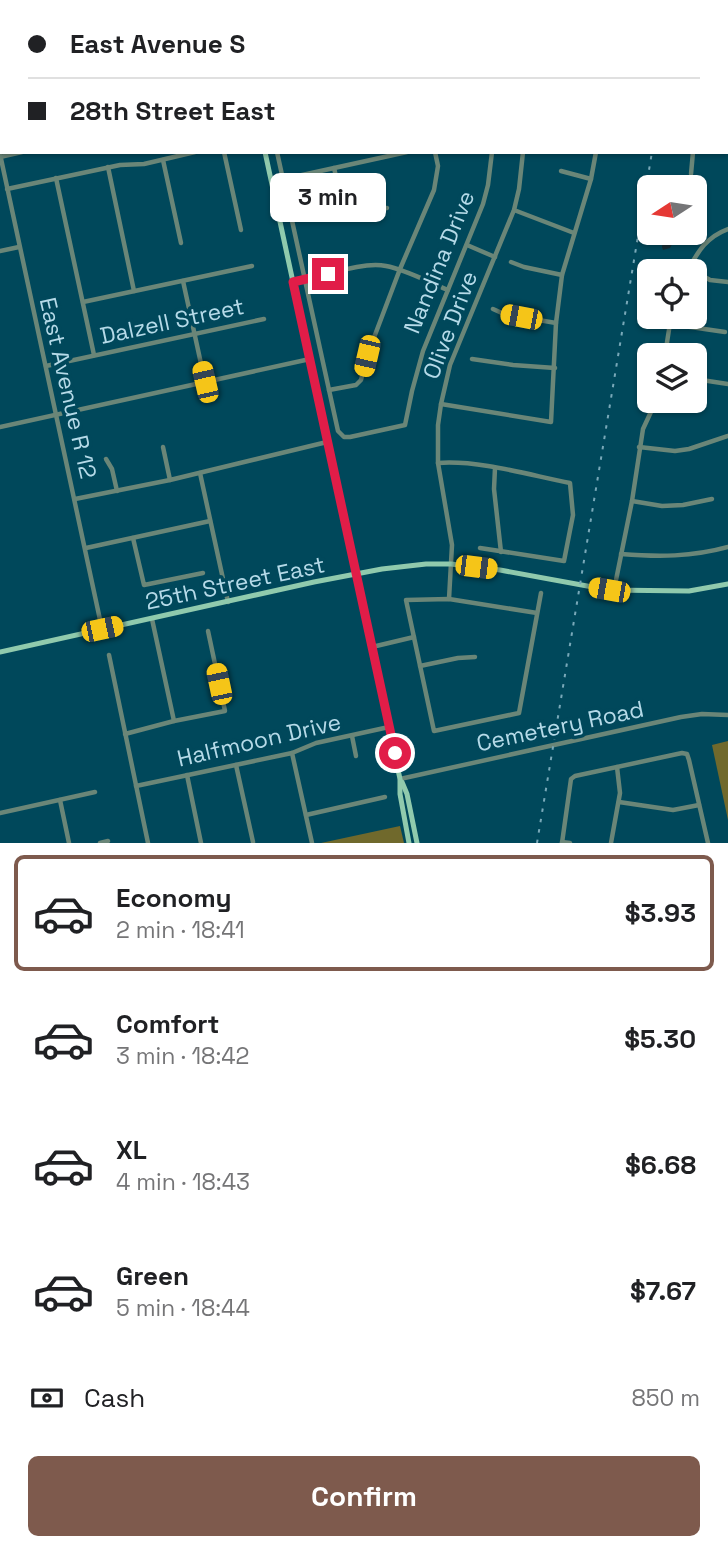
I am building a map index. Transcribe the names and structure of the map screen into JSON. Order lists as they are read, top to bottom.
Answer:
{
  "streets": {
    "main road": ["25th Street East"],
    "street": [
      "Nandina Drive",
      "Dalzell Street",
      "Olive Drive",
      "East Avenue R 12",
      "Cemetery Road",
      "Halfmoon Drive"
    ]
  },
  "crossings": [
    ["Dalzell Street", "East Avenue R 12"],
    ["Olive Drive", "25th Street East"],
    ["East Avenue R 12", "25th Street East"]
  ],
  "north": "left",
  "page": {
    "banner": ["East Avenue S", "28th Street East"],
    "bubble": "3 min",
    "list": [
      {
        "name": "Economy",
        "note": "2 min · 18:41",
        "value": "$3.93"
      },
      {
        "name": "Comfort",
        "note": "3 min · 18:42",
        "value": "$5.30"
      },
      {
        "name": "XL",
        "note": "4 min · 18:43",
        "value": "$6.68"
      },
      {
        "name": "Green",
        "note": "5 min · 18:44",
        "value": "$7.67"
      }
    ],
    "pay": ["Cash", "850 m"],
    "buttons": "Confirm"
  }
}
